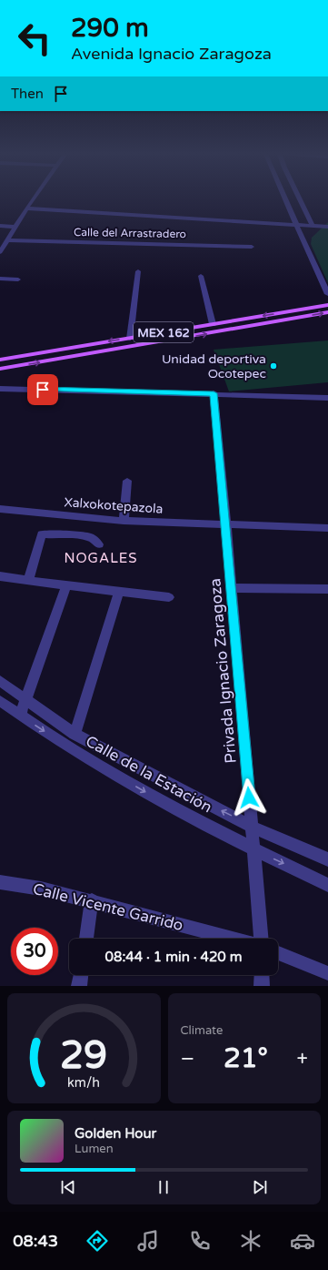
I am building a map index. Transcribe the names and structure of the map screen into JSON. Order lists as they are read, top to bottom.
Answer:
{
  "streets": {
    "main road": ["MEX 162"],
    "street": [
      "Calle del Arrastradero",
      "Xalxokotepazola",
      "Privada Ignacio Zaragoza",
      "Calle de la Estación",
      "Calle Vicente Garrido"
    ]
  },
  "crossings": [
    ["Xalxokotepazola", "Privada Ignacio Zaragoza"],
    ["Privada Ignacio Zaragoza", "Calle de la Estación"]
  ],
  "districts": ["NOGALES"],
  "places": ["Unidad deportiva Ocotepec"],
  "page": {
    "turn": ["290 m", "Avenida Ignacio Zaragoza"],
    "then": "Then",
    "limit": "30",
    "trip": "08:44 · 1 min · 420 m",
    "tile": "Climate",
    "heat": ["−", "21°", "+"],
    "song": ["Golden Hour", "Lumen"],
    "tabs": "08:43",
    "gauge": ["29", "km/h"]
  }
}
